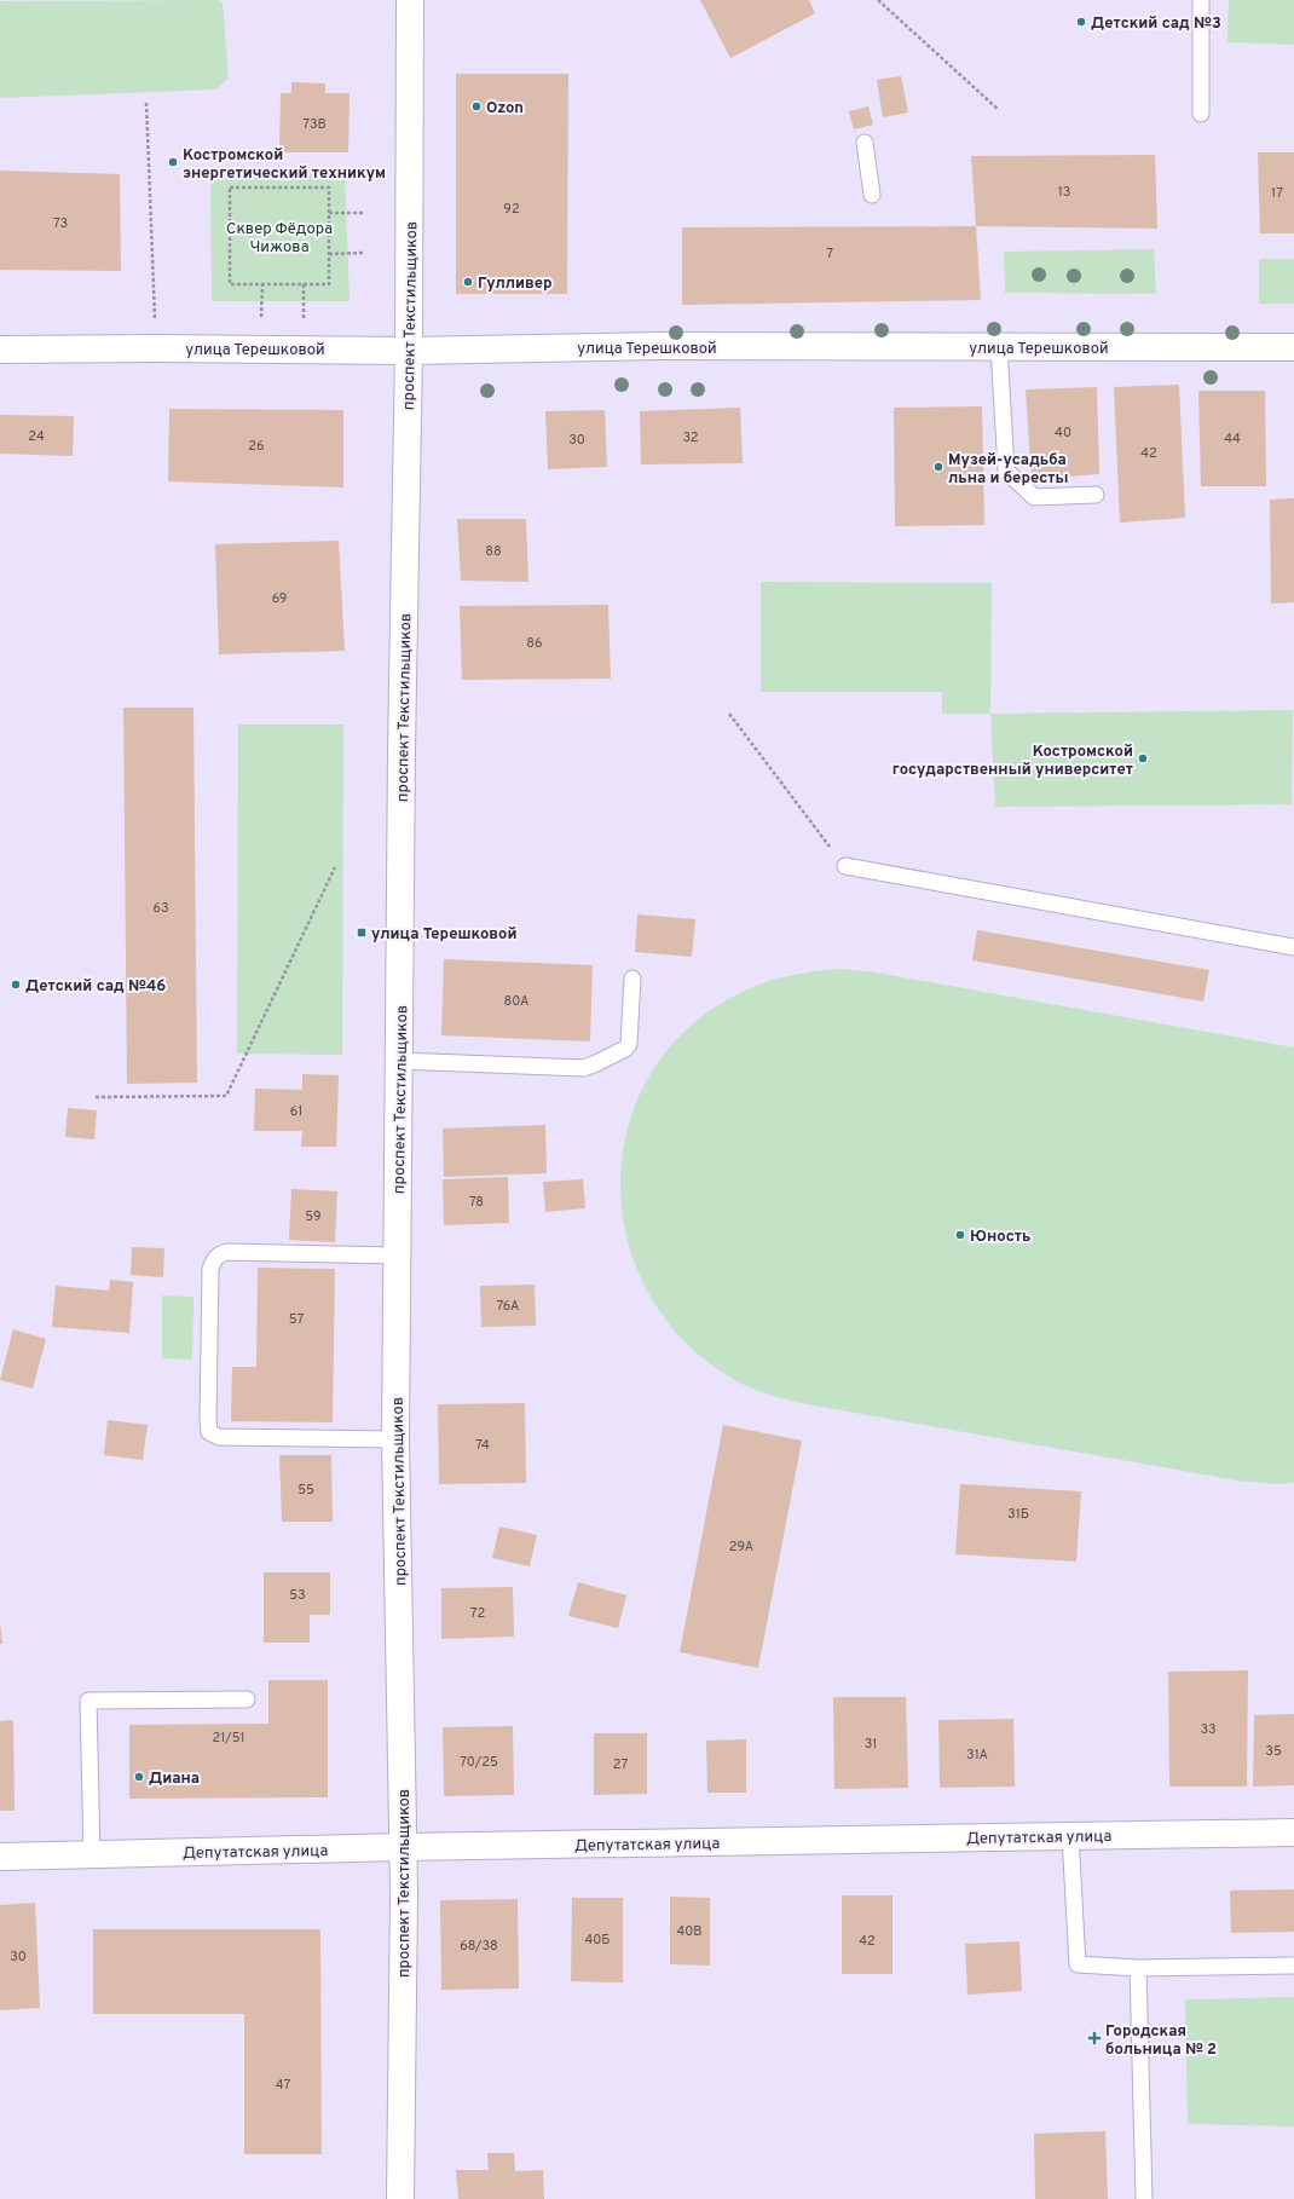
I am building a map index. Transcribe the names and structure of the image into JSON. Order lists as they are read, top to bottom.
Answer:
{
  "streets": {
    "street": ["проспект Текстильщиков", "улица Терешковой", "Депутатская улица"]
  },
  "crossings": [
    ["проспект Текстильщиков", "улица Терешковой"],
    ["проспект Текстильщиков", "Депутатская улица"]
  ],
  "parks": ["Сквер Фёдора Чижова"],
  "places": {
    "other": [
      "Детский сад №3",
      "Ozon",
      "Костромской энергетический техникум",
      "Гулливер",
      "Музей-усадьба льна и бересты",
      "Костромской государственный университет",
      "Детский сад №46",
      "Юность",
      "Диана"
    ],
    "transit": ["улица Терешковой"],
    "health": ["Городская больница № 2"]
  },
  "house_numbers": [
    "73В",
    "13",
    "17",
    "92",
    "73",
    "7",
    "40",
    "24",
    "32",
    "44",
    "30",
    "26",
    "42",
    "88",
    "69",
    "86",
    "63",
    "80А",
    "61",
    "78",
    "59",
    "76А",
    "57",
    "74",
    "55",
    "31Б",
    "29А",
    "53",
    "72",
    "33",
    "21/51",
    "31",
    "35",
    "31А",
    "70/25",
    "27",
    "40В",
    "40Б",
    "42",
    "68/38",
    "30",
    "47"
  ]
}
